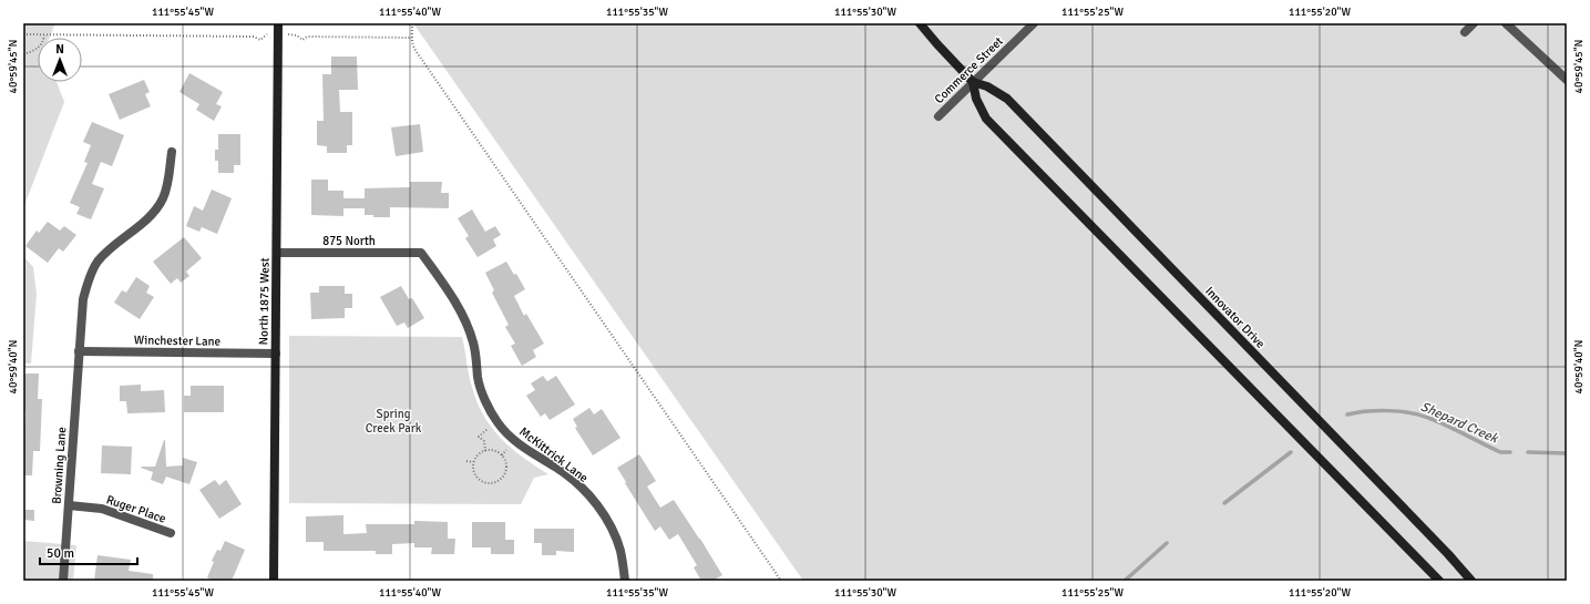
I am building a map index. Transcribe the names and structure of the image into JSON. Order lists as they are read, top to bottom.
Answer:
{
  "streets": {
    "main road": ["North 1875 West", "Innovator Drive"],
    "street": [
      "Commerce Street",
      "875 North",
      "Winchester Lane",
      "McKittrick Lane",
      "Browning Lane",
      "Ruger Place"
    ]
  },
  "crossings": [
    ["Commerce Street", "Innovator Drive"],
    ["875 North", "North 1875 West"],
    ["875 North", "McKittrick Lane"],
    ["North 1875 West", "Winchester Lane"],
    ["Winchester Lane", "Browning Lane"],
    ["Browning Lane", "Ruger Place"]
  ],
  "water": ["Shepard Creek"],
  "parks": ["Spring Creek Park"],
  "scale_bar": "50 m",
  "north": "top",
  "coordinates": [
    "111°55'45\"W",
    "111°55'40\"W",
    "111°55'35\"W",
    "111°55'30\"W",
    "111°55'25\"W",
    "111°55'20\"W",
    "40°59'45\"N",
    "40°59'40\"N"
  ]
}
